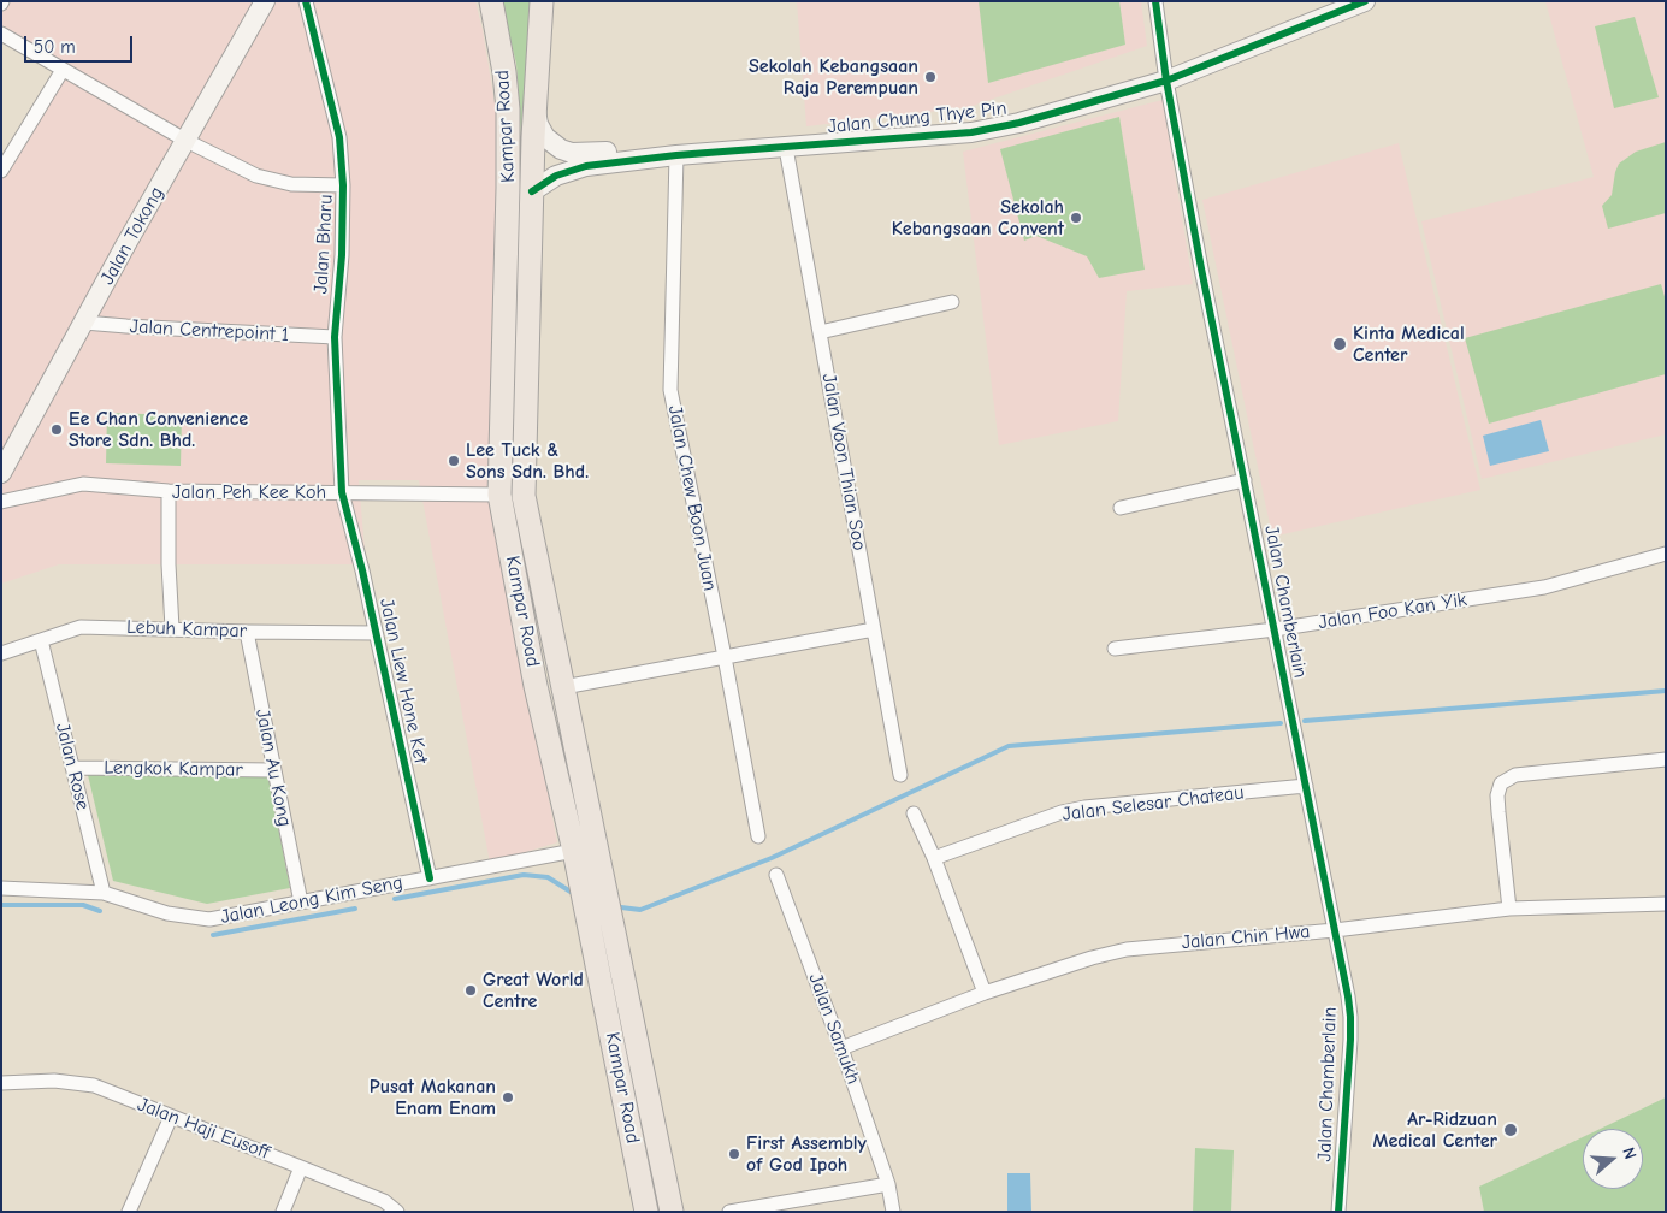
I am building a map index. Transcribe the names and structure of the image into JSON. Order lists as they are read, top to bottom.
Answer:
{
  "streets": {
    "main road": ["Kampar Road"],
    "street": [
      "Jalan Chung Thye Pin",
      "Jalan Tokong",
      "Jalan Bharu",
      "Jalan Centrepoint 1",
      "Jalan Voon Thian Soo",
      "Jalan Peh Kee Koh",
      "Jalan Chew Boon Juan",
      "Jalan Chamberlain",
      "Jalan Foo Kan Yik",
      "Lebuh Kampar",
      "Jalan Liew Hone Ket",
      "Jalan Rose",
      "Jalan Au Kong",
      "Lengkok Kampar",
      "Jalan Selesar Chateau",
      "Jalan Leong Kim Seng",
      "Jalan Chin Hwa",
      "Jalan Samukh",
      "Jalan Haji Eusoff"
    ]
  },
  "crossings": [
    ["Jalan Chung Thye Pin", "Kampar Road"],
    ["Jalan Chung Thye Pin", "Jalan Voon Thian Soo"],
    ["Jalan Chung Thye Pin", "Jalan Chew Boon Juan"],
    ["Jalan Chung Thye Pin", "Jalan Chamberlain"],
    ["Kampar Road", "Jalan Peh Kee Koh"],
    ["Kampar Road", "Jalan Leong Kim Seng"],
    ["Jalan Tokong", "Jalan Centrepoint 1"],
    ["Jalan Bharu", "Jalan Centrepoint 1"],
    ["Jalan Bharu", "Jalan Peh Kee Koh"],
    ["Jalan Bharu", "Jalan Liew Hone Ket"],
    ["Jalan Peh Kee Koh", "Jalan Liew Hone Ket"],
    ["Jalan Chamberlain", "Jalan Foo Kan Yik"],
    ["Jalan Chamberlain", "Jalan Selesar Chateau"],
    ["Jalan Chamberlain", "Jalan Chin Hwa"],
    ["Lebuh Kampar", "Jalan Liew Hone Ket"],
    ["Lebuh Kampar", "Jalan Rose"],
    ["Lebuh Kampar", "Jalan Au Kong"],
    ["Jalan Liew Hone Ket", "Jalan Leong Kim Seng"],
    ["Jalan Rose", "Lengkok Kampar"],
    ["Jalan Rose", "Jalan Leong Kim Seng"],
    ["Jalan Au Kong", "Lengkok Kampar"],
    ["Jalan Au Kong", "Jalan Leong Kim Seng"],
    ["Jalan Chin Hwa", "Jalan Samukh"]
  ],
  "places": [
    "Sekolah Kebangsaan Raja Perempuan",
    "Sekolah Kebangsaan Convent",
    "Kinta Medical Center",
    "Ee Chan Convenience Store Sdn. Bhd.",
    "Lee Tuck & Sons Sdn. Bhd.",
    "Great World Centre",
    "Pusat Makanan Enam Enam",
    "Ar-Ridzuan Medical Center",
    "First Assembly of God Ipoh"
  ],
  "scale_bar": "50 m",
  "north": "right"
}
